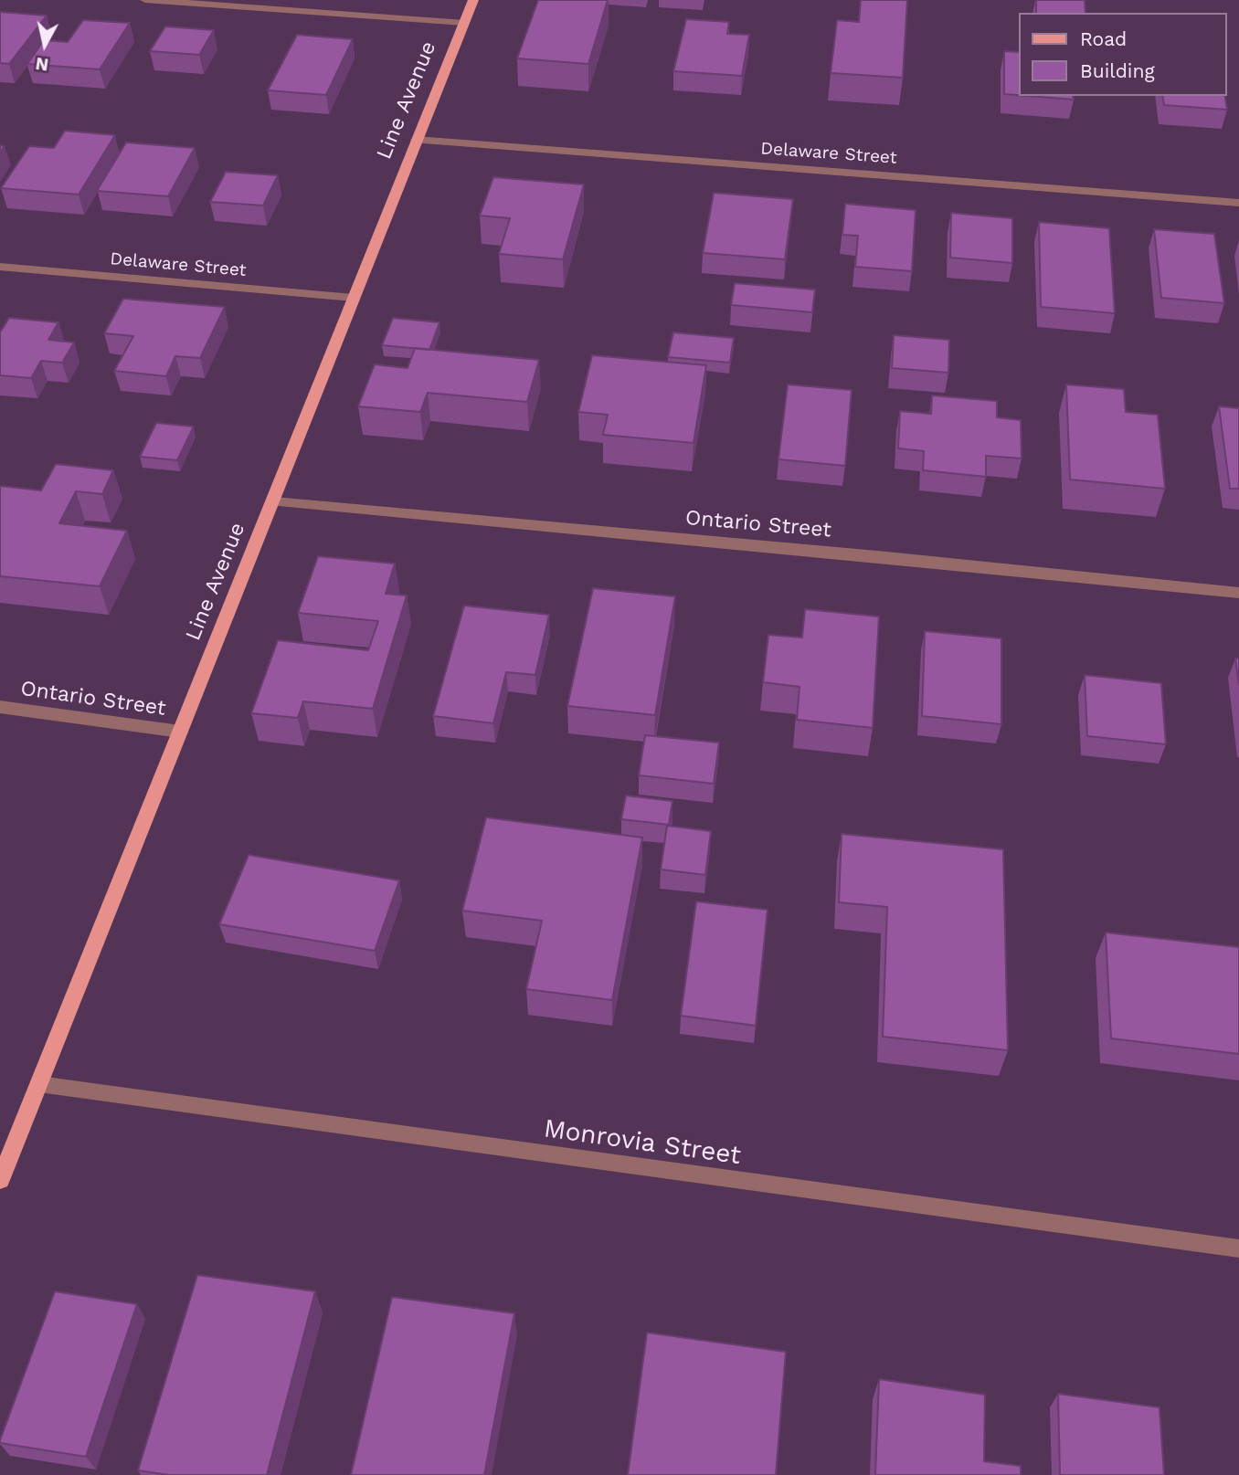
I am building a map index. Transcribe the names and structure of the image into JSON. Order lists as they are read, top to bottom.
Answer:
{
  "streets": {
    "main road": ["Line Avenue"],
    "street": ["Delaware Street", "Ontario Street", "Monrovia Street"]
  },
  "crossings": [
    ["Line Avenue", "Delaware Street"],
    ["Line Avenue", "Ontario Street"],
    ["Line Avenue", "Monrovia Street"]
  ],
  "legend": ["Road", "Building"],
  "north": "bottom"
}
